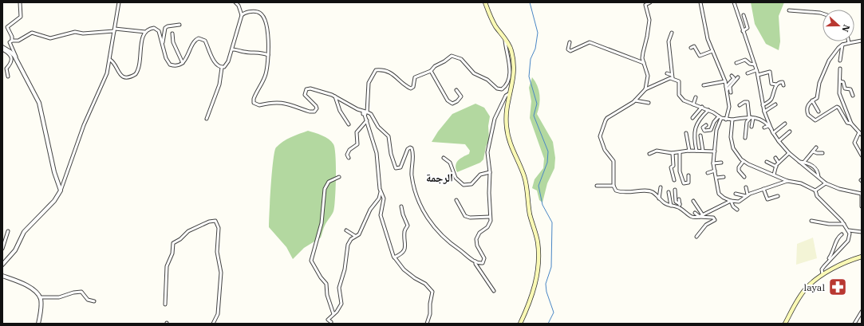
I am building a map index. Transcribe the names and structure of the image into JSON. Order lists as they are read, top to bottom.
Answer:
{
  "districts": ["الرجمة"],
  "places": {
    "pharmacy": ["layal"]
  },
  "north": "right"
}
